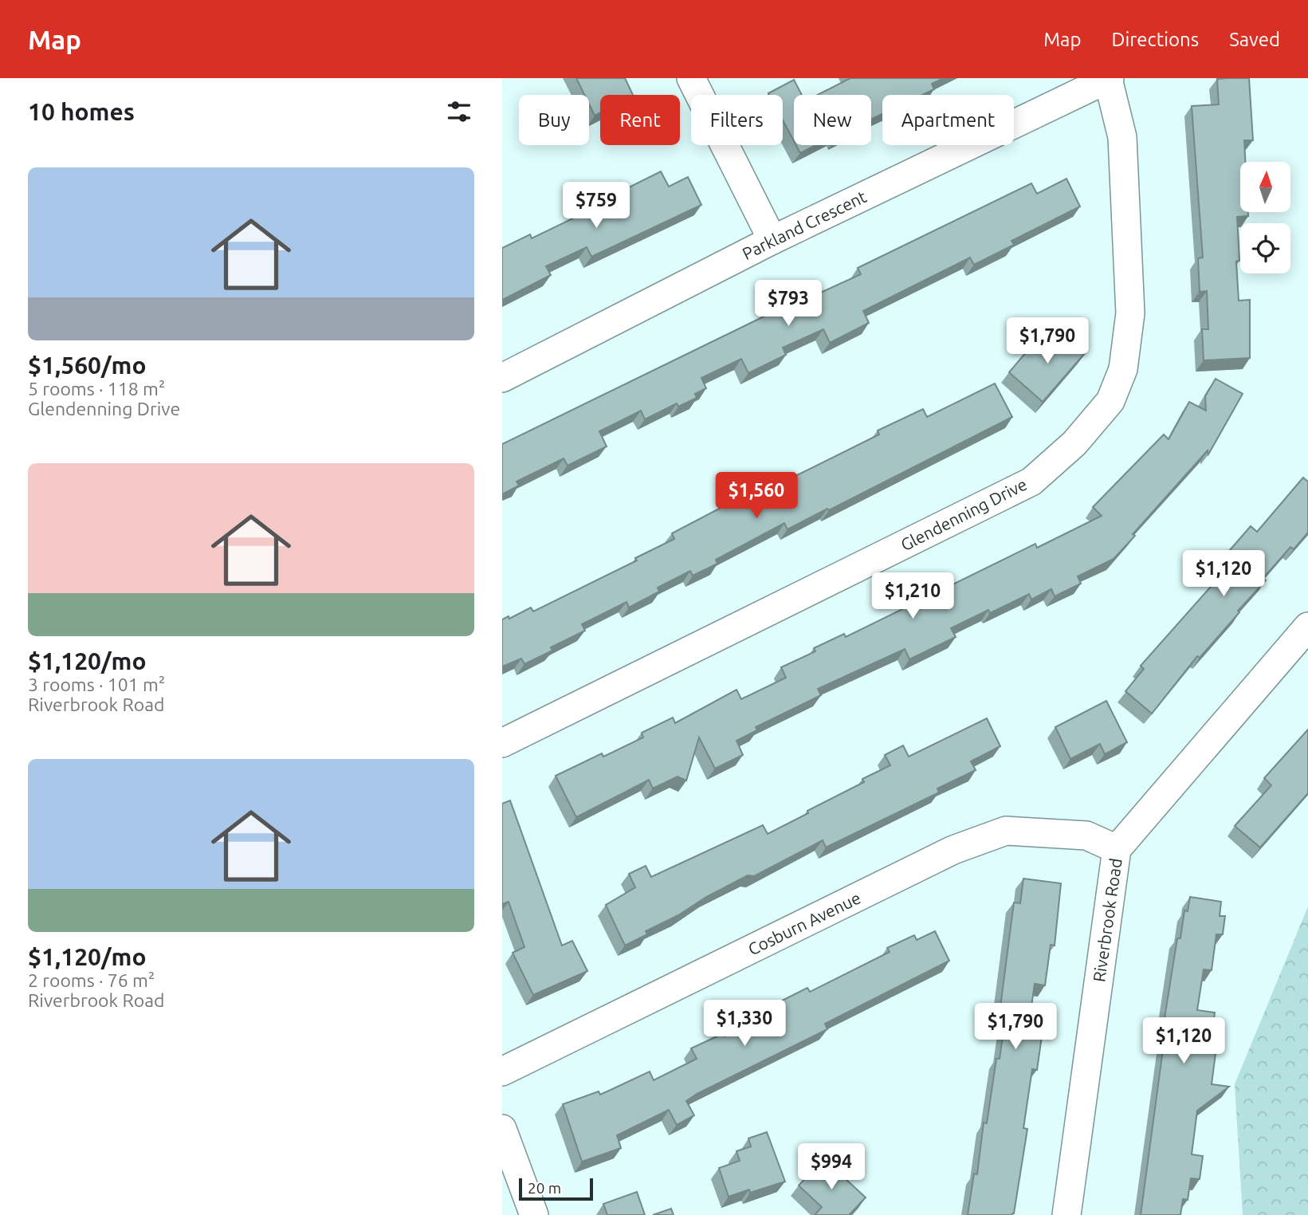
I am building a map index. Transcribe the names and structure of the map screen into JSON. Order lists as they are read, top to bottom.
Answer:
{
  "streets": {
    "street": [
      "Parkland Crescent",
      "Glendenning Drive",
      "Riverbrook Road",
      "Cosburn Avenue"
    ]
  },
  "crossings": [
    ["Parkland Crescent", "Glendenning Drive"],
    ["Riverbrook Road", "Cosburn Avenue"]
  ],
  "scale_bar": "20 m",
  "north": "top",
  "page": {
    "header": "Map",
    "nav": ["Map", "Directions", "Saved"],
    "heading": "10 homes",
    "chip": [
      "Buy",
      "Rent",
      "Filters",
      "New",
      "Apartment"
    ],
    "list": [
      {
        "name": "$1,560/mo",
        "note": "5 rooms · 118 m² · Glendenning Drive"
      },
      {
        "name": "$1,120/mo",
        "note": "3 rooms · 101 m² · Riverbrook Road"
      },
      {
        "name": "$1,120/mo",
        "note": "2 rooms · 76 m² · Riverbrook Road"
      }
    ],
    "price": [
      "$759",
      "$793",
      "$1,790",
      "$1,560",
      "$1,120",
      "$1,210",
      "$1,330",
      "$1,790",
      "$1,120",
      "$994"
    ],
    "scale": "20 m"
  }
}
